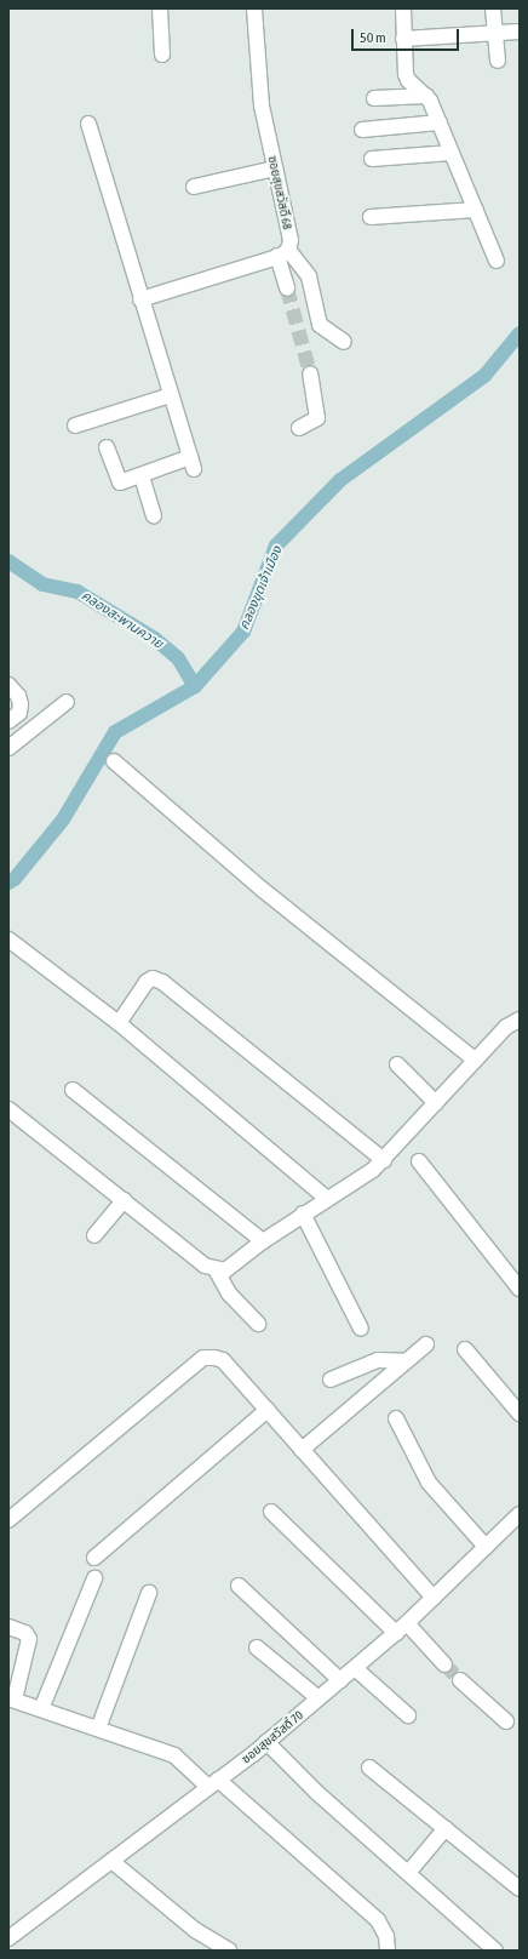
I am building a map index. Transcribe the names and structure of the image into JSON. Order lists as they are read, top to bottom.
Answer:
{
  "streets": {
    "street": ["ซอยสุขสวัสดิ์ 68", "ซอยสุขสวัสดิ์ 70"]
  },
  "water": ["คลองขุดเจ้าเมือง", "คลองสะพานควาย"],
  "scale_bar": "50 m"
}
